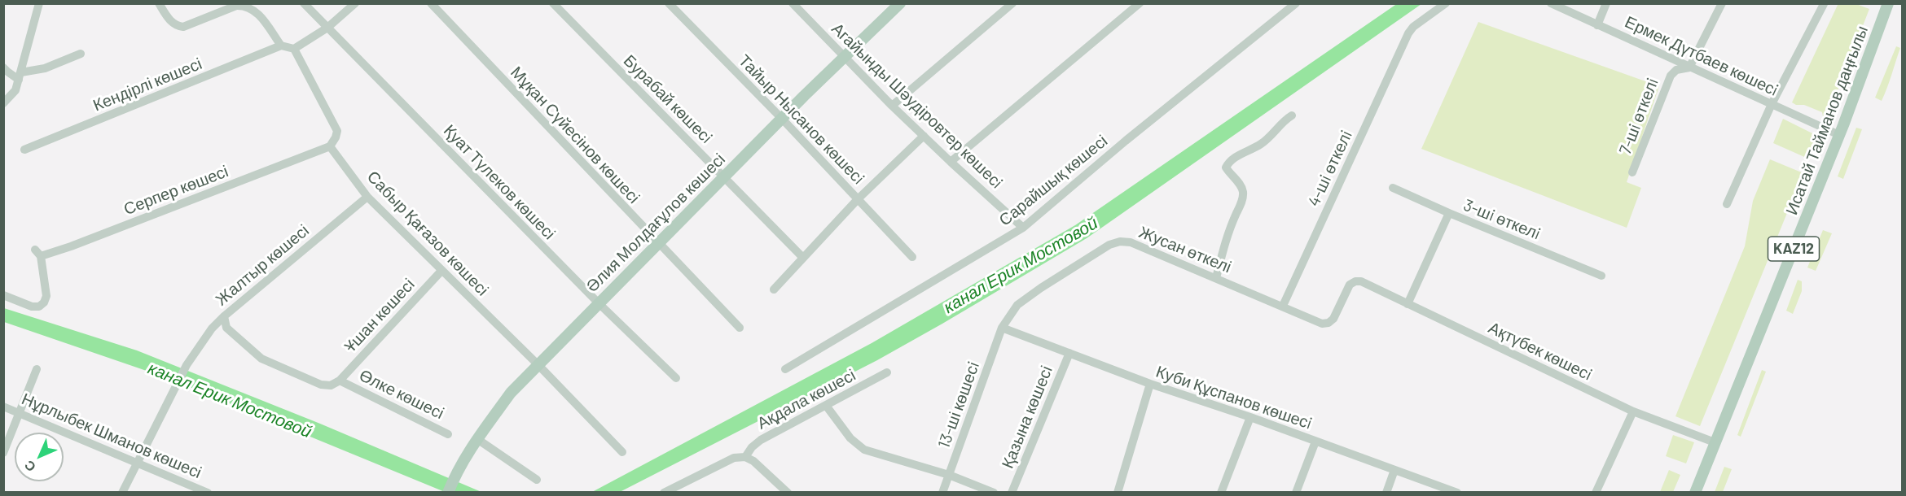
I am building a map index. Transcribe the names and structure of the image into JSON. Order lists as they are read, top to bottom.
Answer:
{
  "streets": {
    "main road": ["Исатай Тайманов даңғылы", "Әлия Молдағұлов көшесі", "KAZ12"],
    "street": [
      "Ермек Дүтбаев көшесi",
      "Кендірлі көшесі",
      "Бурабай көшесi",
      "Агайынды Шәудіровтер көшесi",
      "7-шi өткелi",
      "Тайыр Нысанов көшесi",
      "Мұқан Сүйесінов көшесі",
      "4-шi өткелi",
      "Сарайшық көшесі",
      "Қуат Түлеков көшесі",
      "Серпер көшесі",
      "3-шi өткелi",
      "Сабыр Қағазов көшесі",
      "Жусан өткелі",
      "Жалтыр көшесі",
      "Ұшан көшесі",
      "Ақтүбек көшесi",
      "Өлке көшесі",
      "Куби Құспанов көшесi",
      "Ақдала көшесі",
      "13-ші көшесi",
      "Қазына көшесі",
      "Нұрлыбек Шманов көшесі"
    ]
  },
  "crossings": [
    ["Ермек Дүтбаев көшесi", "7-шi өткелi"],
    ["Ермек Дүтбаев көшесi", "Исатай Тайманов даңғылы"],
    ["Бурабай көшесi", "Әлия Молдағұлов көшесі"],
    ["Агайынды Шәудіровтер көшесi", "Сарайшық көшесі"],
    ["Агайынды Шәудіровтер көшесi", "Әлия Молдағұлов көшесі"],
    ["Тайыр Нысанов көшесi", "Әлия Молдағұлов көшесі"],
    ["Исатай Тайманов даңғылы", "Ақтүбек көшесi"],
    ["Мұқан Сүйесінов көшесі", "Әлия Молдағұлов көшесі"],
    ["4-шi өткелi", "Жусан өткелі"],
    ["Қуат Түлеков көшесі", "Әлия Молдағұлов көшесі"],
    ["Серпер көшесі", "Сабыр Қағазов көшесі"],
    ["Әлия Молдағұлов көшесі", "Сабыр Қағазов көшесі"],
    ["Сабыр Қағазов көшесі", "Жалтыр көшесі"],
    ["Сабыр Қағазов көшесі", "Ұшан көшесі"],
    ["Жусан өткелі", "Ақтүбек көшесi"],
    ["Жусан өткелі", "Куби Құспанов көшесi"],
    ["Жусан өткелі", "13-ші көшесi"],
    ["Жалтыр көшесі", "Өлке көшесі"],
    ["Жалтыр көшесі", "Нұрлыбек Шманов көшесі"],
    ["Ұшан көшесі", "Өлке көшесі"],
    ["Куби Құспанов көшесi", "13-ші көшесi"],
    ["Куби Құспанов көшесi", "Қазына көшесі"]
  ],
  "water": ["канал Ерик Мостовой"],
  "north": "bottom left"
}
